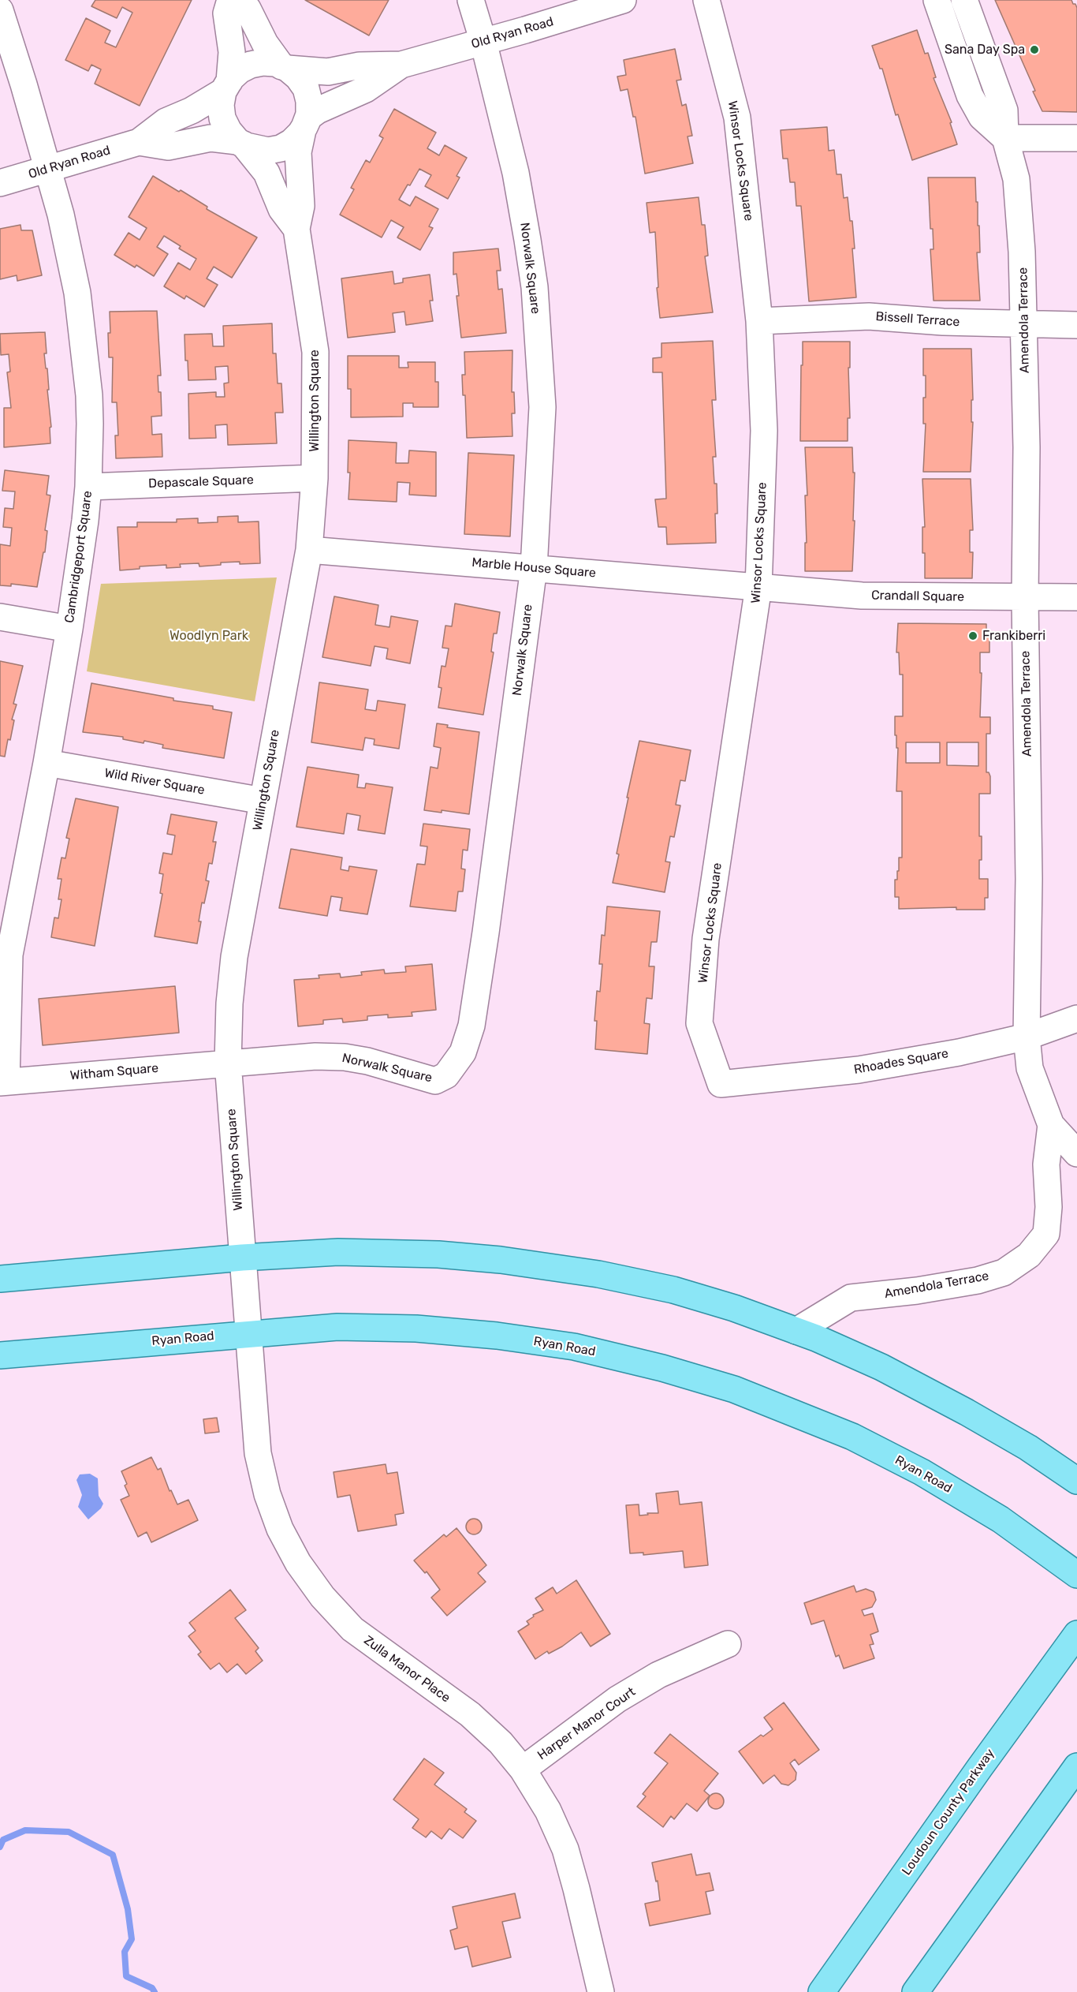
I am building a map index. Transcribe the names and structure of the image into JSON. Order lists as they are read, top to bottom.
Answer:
{
  "streets": {
    "main road": ["Ryan Road", "Loudoun County Parkway"],
    "street": [
      "Old Ryan Road",
      "Winsor Locks Square",
      "Norwalk Square",
      "Bissell Terrace",
      "Amendola Terrace",
      "Willington Square",
      "Depascale Square",
      "Cambridgeport Square",
      "Marble House Square",
      "Crandall Square",
      "Wild River Square",
      "Rhoades Square",
      "Witham Square",
      "Zulla Manor Place",
      "Harper Manor Court"
    ]
  },
  "crossings": [
    ["Old Ryan Road", "Norwalk Square"],
    ["Old Ryan Road", "Willington Square"],
    ["Old Ryan Road", "Cambridgeport Square"],
    ["Winsor Locks Square", "Bissell Terrace"],
    ["Winsor Locks Square", "Marble House Square"],
    ["Winsor Locks Square", "Crandall Square"],
    ["Winsor Locks Square", "Rhoades Square"],
    ["Norwalk Square", "Willington Square"],
    ["Norwalk Square", "Marble House Square"],
    ["Norwalk Square", "Witham Square"],
    ["Bissell Terrace", "Amendola Terrace"],
    ["Amendola Terrace", "Crandall Square"],
    ["Amendola Terrace", "Rhoades Square"],
    ["Willington Square", "Depascale Square"],
    ["Willington Square", "Marble House Square"],
    ["Willington Square", "Wild River Square"],
    ["Willington Square", "Witham Square"],
    ["Willington Square", "Ryan Road"],
    ["Willington Square", "Zulla Manor Place"],
    ["Depascale Square", "Cambridgeport Square"],
    ["Cambridgeport Square", "Wild River Square"],
    ["Cambridgeport Square", "Witham Square"],
    ["Marble House Square", "Crandall Square"],
    ["Ryan Road", "Zulla Manor Place"],
    ["Zulla Manor Place", "Harper Manor Court"]
  ],
  "parks": ["Woodlyn Park"],
  "places": ["Sana Day Spa", "Frankiberri"]
}
